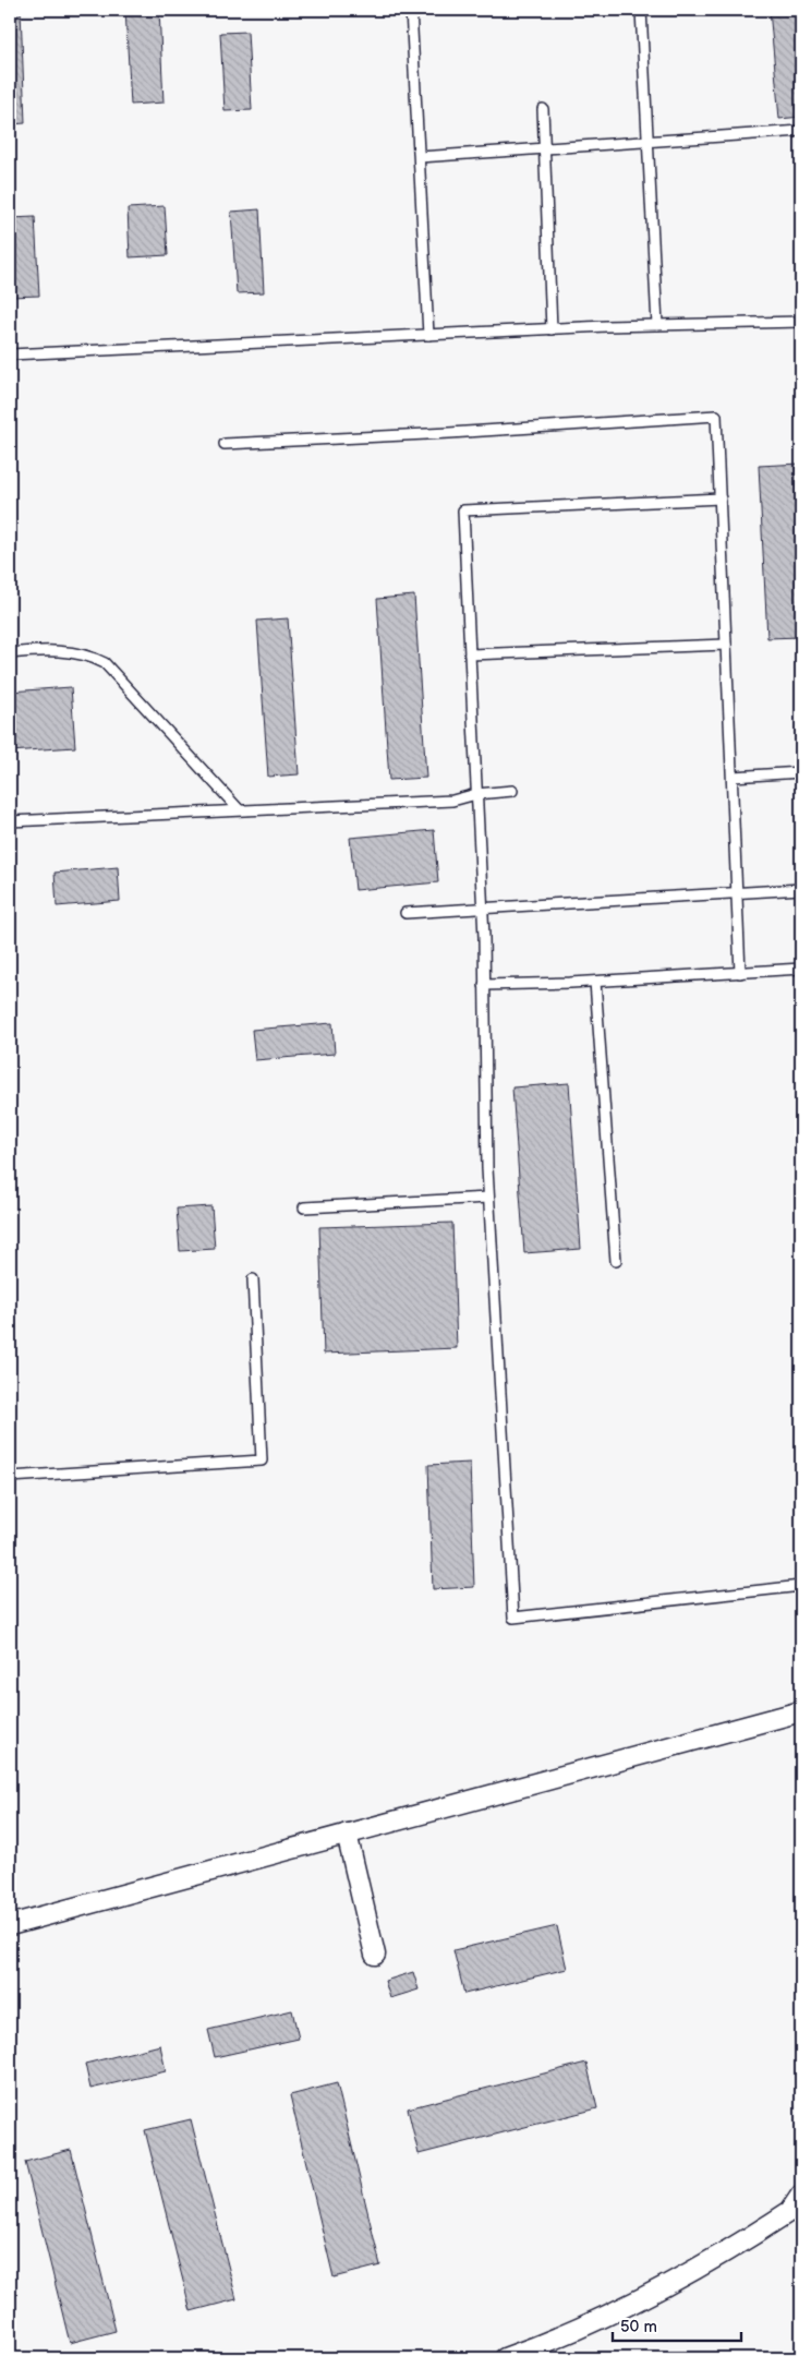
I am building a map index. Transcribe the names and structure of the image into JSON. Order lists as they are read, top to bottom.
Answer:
{
  "scale_bar": "50 m"
}
